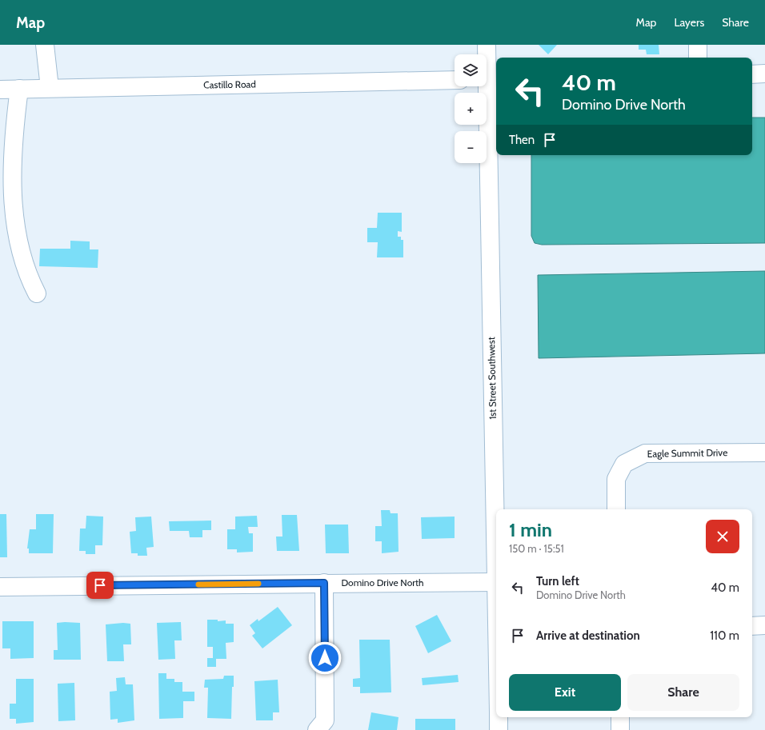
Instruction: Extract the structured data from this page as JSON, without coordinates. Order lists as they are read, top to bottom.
{
  "streets": {
    "street": [
      "Castillo Road",
      "1st Street Southwest",
      "Eagle Summit Drive",
      "Domino Drive North"
    ]
  },
  "crossings": [
    ["1st Street Southwest", "Domino Drive North"]
  ],
  "page": {
    "header": "Map",
    "nav": ["Map", "Layers", "Share"],
    "map_buttons": ["+", "−"],
    "turn": ["40 m", "Domino Drive North"],
    "then": "Then",
    "heading": ["1 min", "150 m · 15:51"],
    "list": [
      {
        "name": "Turn left",
        "note": "Domino Drive North",
        "value": "40 m"
      },
      {
        "name": "Arrive at destination",
        "value": "110 m"
      }
    ],
    "buttons": ["Exit", "Share"]
  }
}
